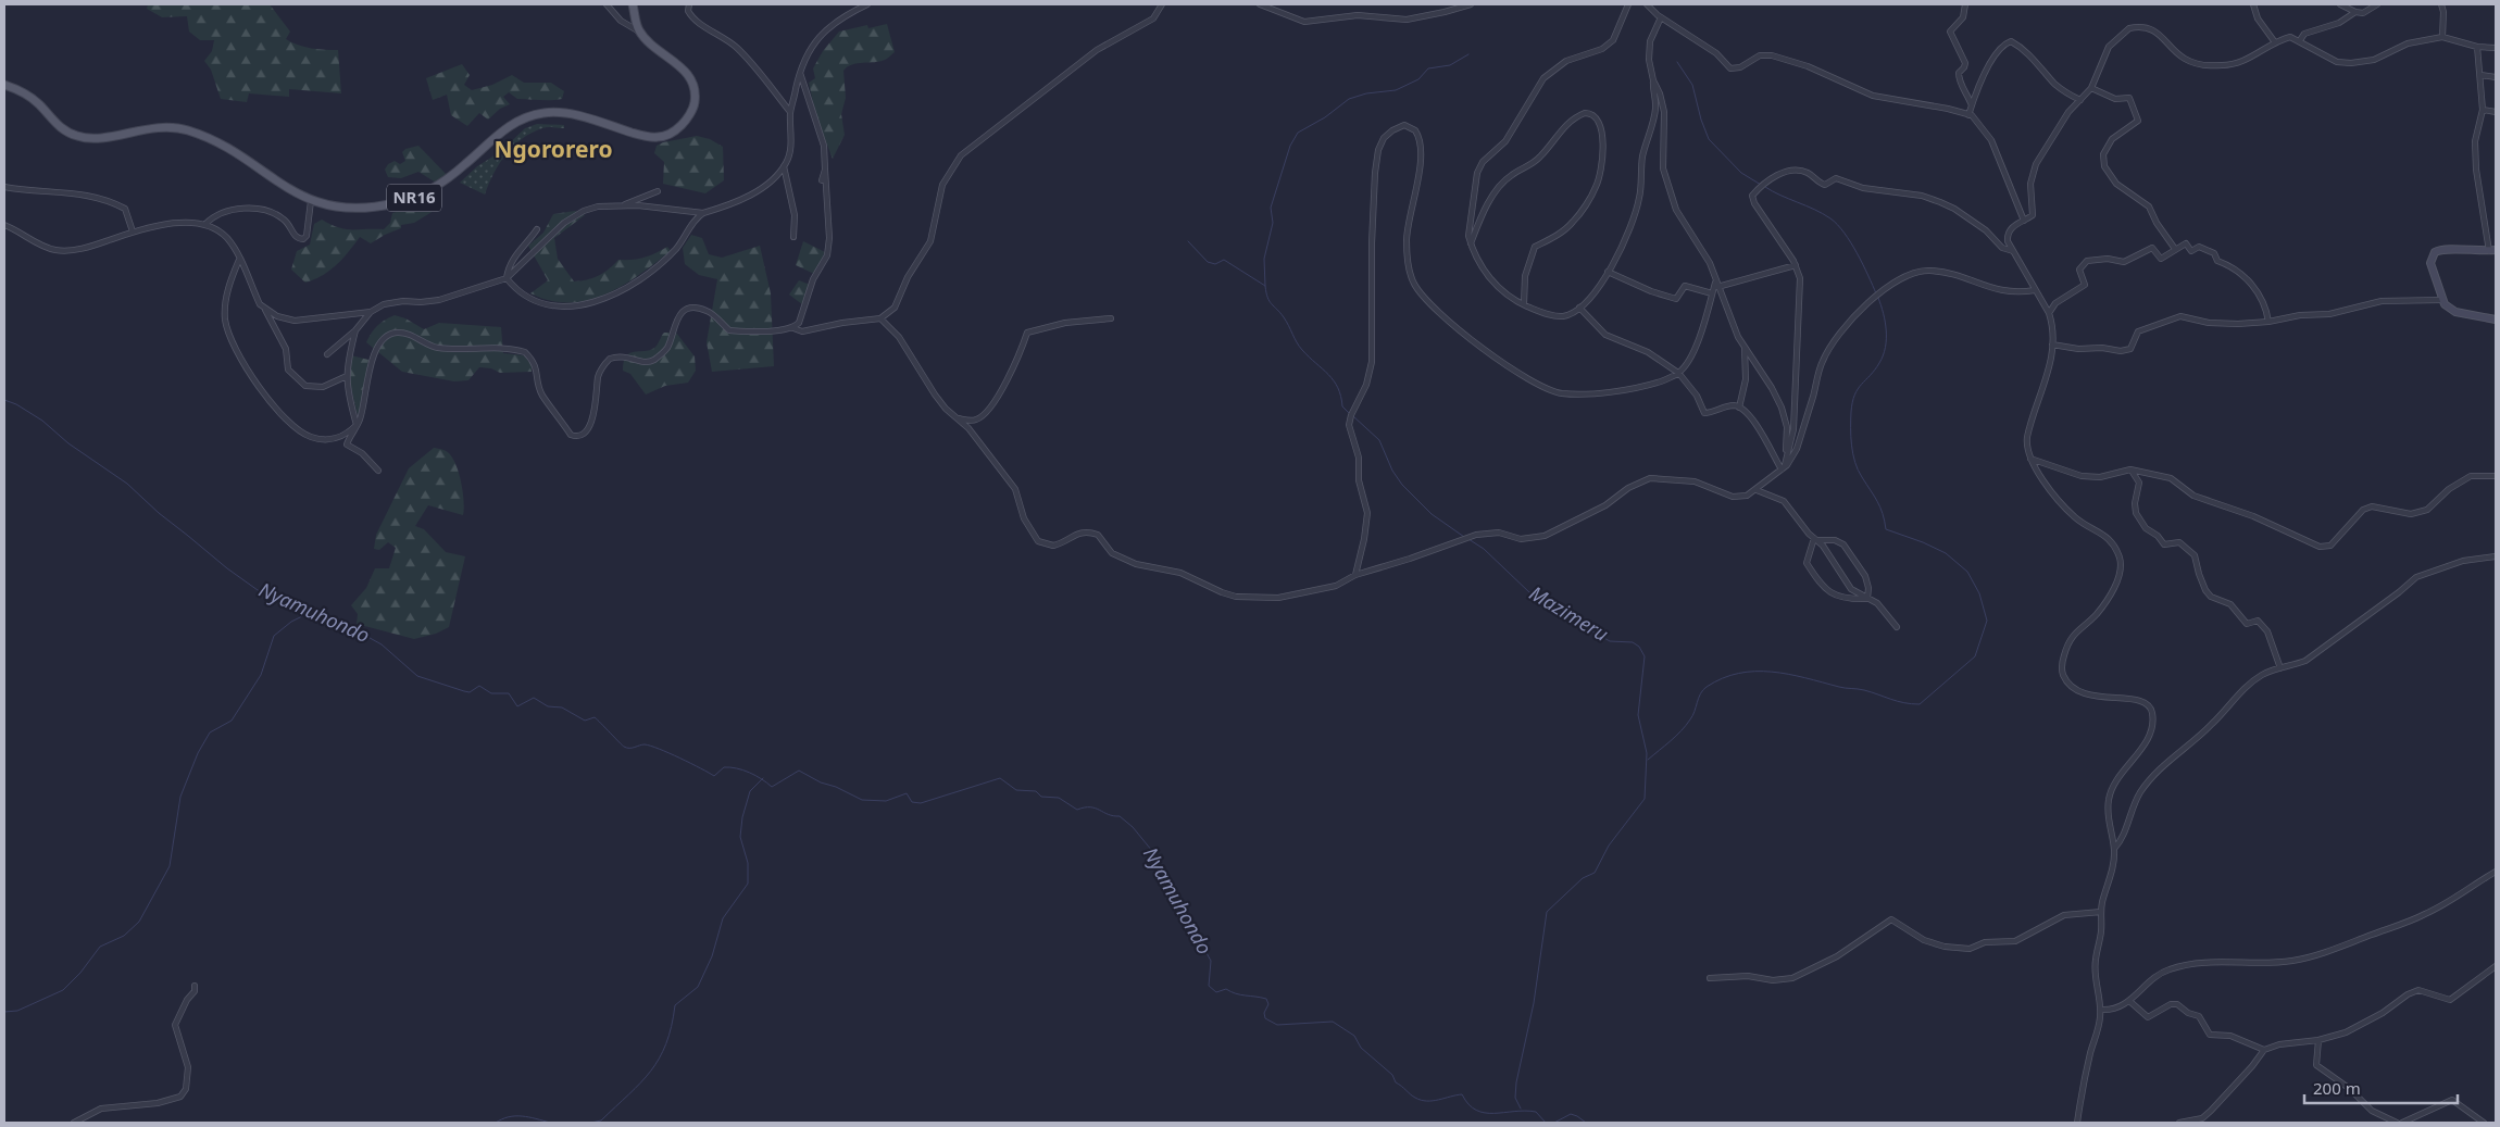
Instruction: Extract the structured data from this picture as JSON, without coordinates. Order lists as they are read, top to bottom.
{
  "streets": {
    "main road": ["NR16"]
  },
  "districts": ["Ngororero"],
  "water": ["Nyamuhondo", "Mazimeru"],
  "scale_bar": "200 m"
}
